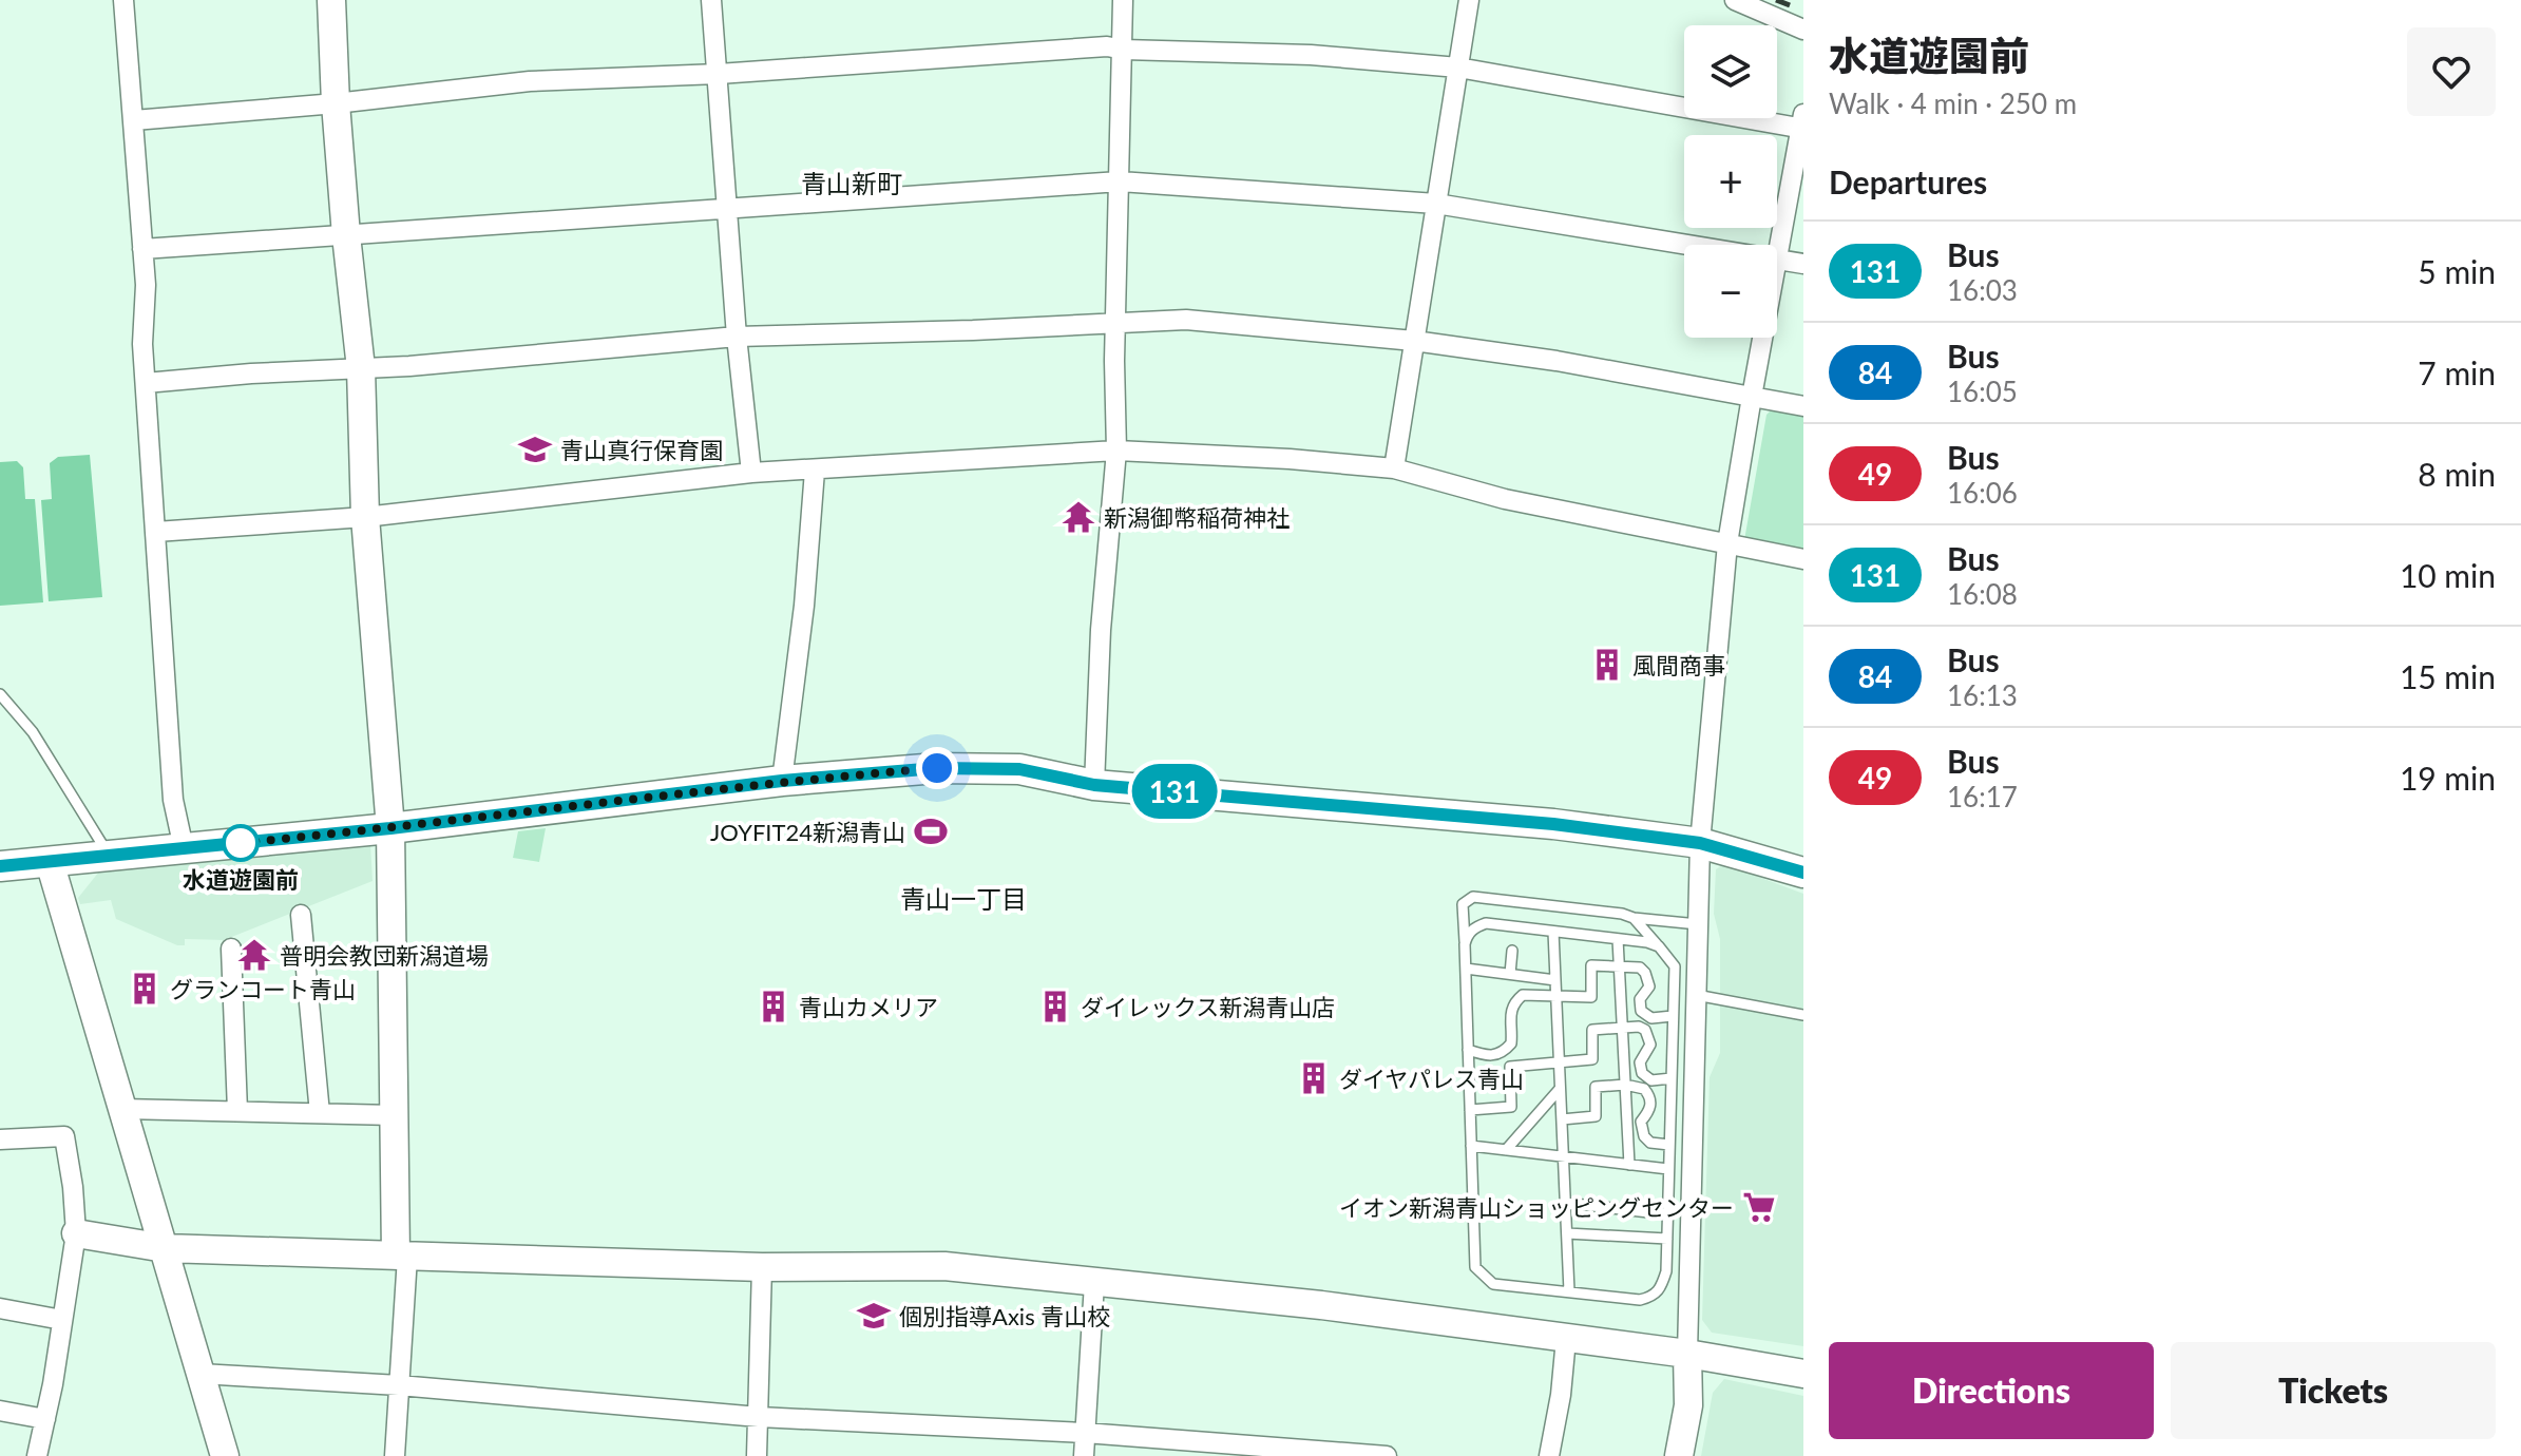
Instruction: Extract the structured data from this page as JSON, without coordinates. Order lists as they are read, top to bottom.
{
  "districts": ["青山新町", "青山一丁目"],
  "places": {
    "school or university": ["青山真行保育園", "個別指導Axis 青山校"],
    "temple": ["新潟御幣稲荷神社", "普明会教団新潟道場"],
    "building": [
      "風間商事",
      "グランコート青山",
      "青山カメリア",
      "ダイレックス新潟青山店",
      "ダイヤパレス青山"
    ],
    "sports": ["JOYFIT24新潟青山"],
    "other": ["水道遊園前"],
    "supermarket": ["イオン新潟青山ショッピングセンター"]
  },
  "lines": ["bus line 131"],
  "page": {
    "on_map": "131",
    "heading": [
      ["水道遊園前", "Walk · 4 min · 250 m"],
      "Departures"
    ],
    "map_buttons": ["+", "−"],
    "list": [
      {
        "mark": "131",
        "name": "Bus",
        "note": "16:03",
        "value": "5 min"
      },
      {
        "mark": "84",
        "name": "Bus",
        "note": "16:05",
        "value": "7 min"
      },
      {
        "mark": "49",
        "name": "Bus",
        "note": "16:06",
        "value": "8 min"
      },
      {
        "mark": "131",
        "name": "Bus",
        "note": "16:08",
        "value": "10 min"
      },
      {
        "mark": "84",
        "name": "Bus",
        "note": "16:13",
        "value": "15 min"
      },
      {
        "mark": "49",
        "name": "Bus",
        "note": "16:17",
        "value": "19 min"
      }
    ],
    "buttons": ["Directions", "Tickets"]
  }
}
